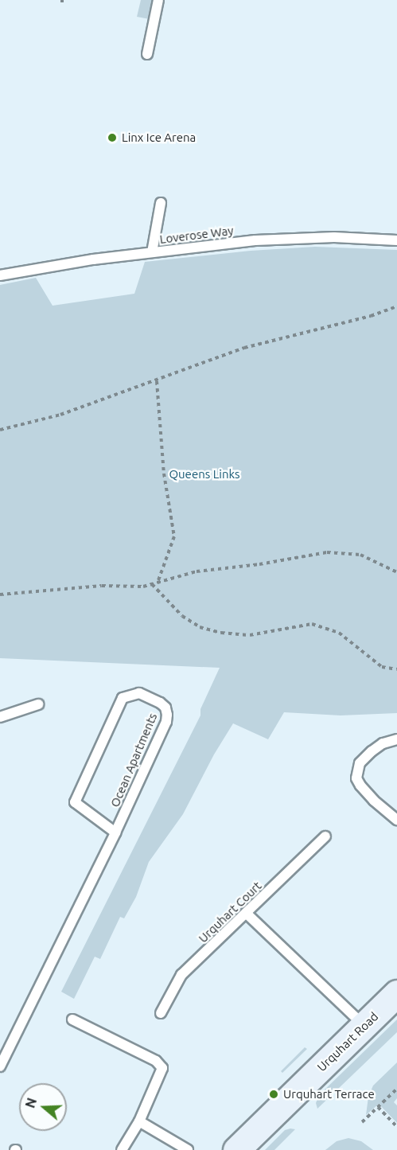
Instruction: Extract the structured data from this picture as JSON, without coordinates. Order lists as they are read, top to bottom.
{
  "streets": {
    "street": ["Urquhart Road"],
    "lane": ["Loverose Way", "Ocean Apartments", "Urquhart Court"]
  },
  "parks": ["Queens Links"],
  "places": ["Linx Ice Arena", "Urquhart Terrace"],
  "north": "left"
}
